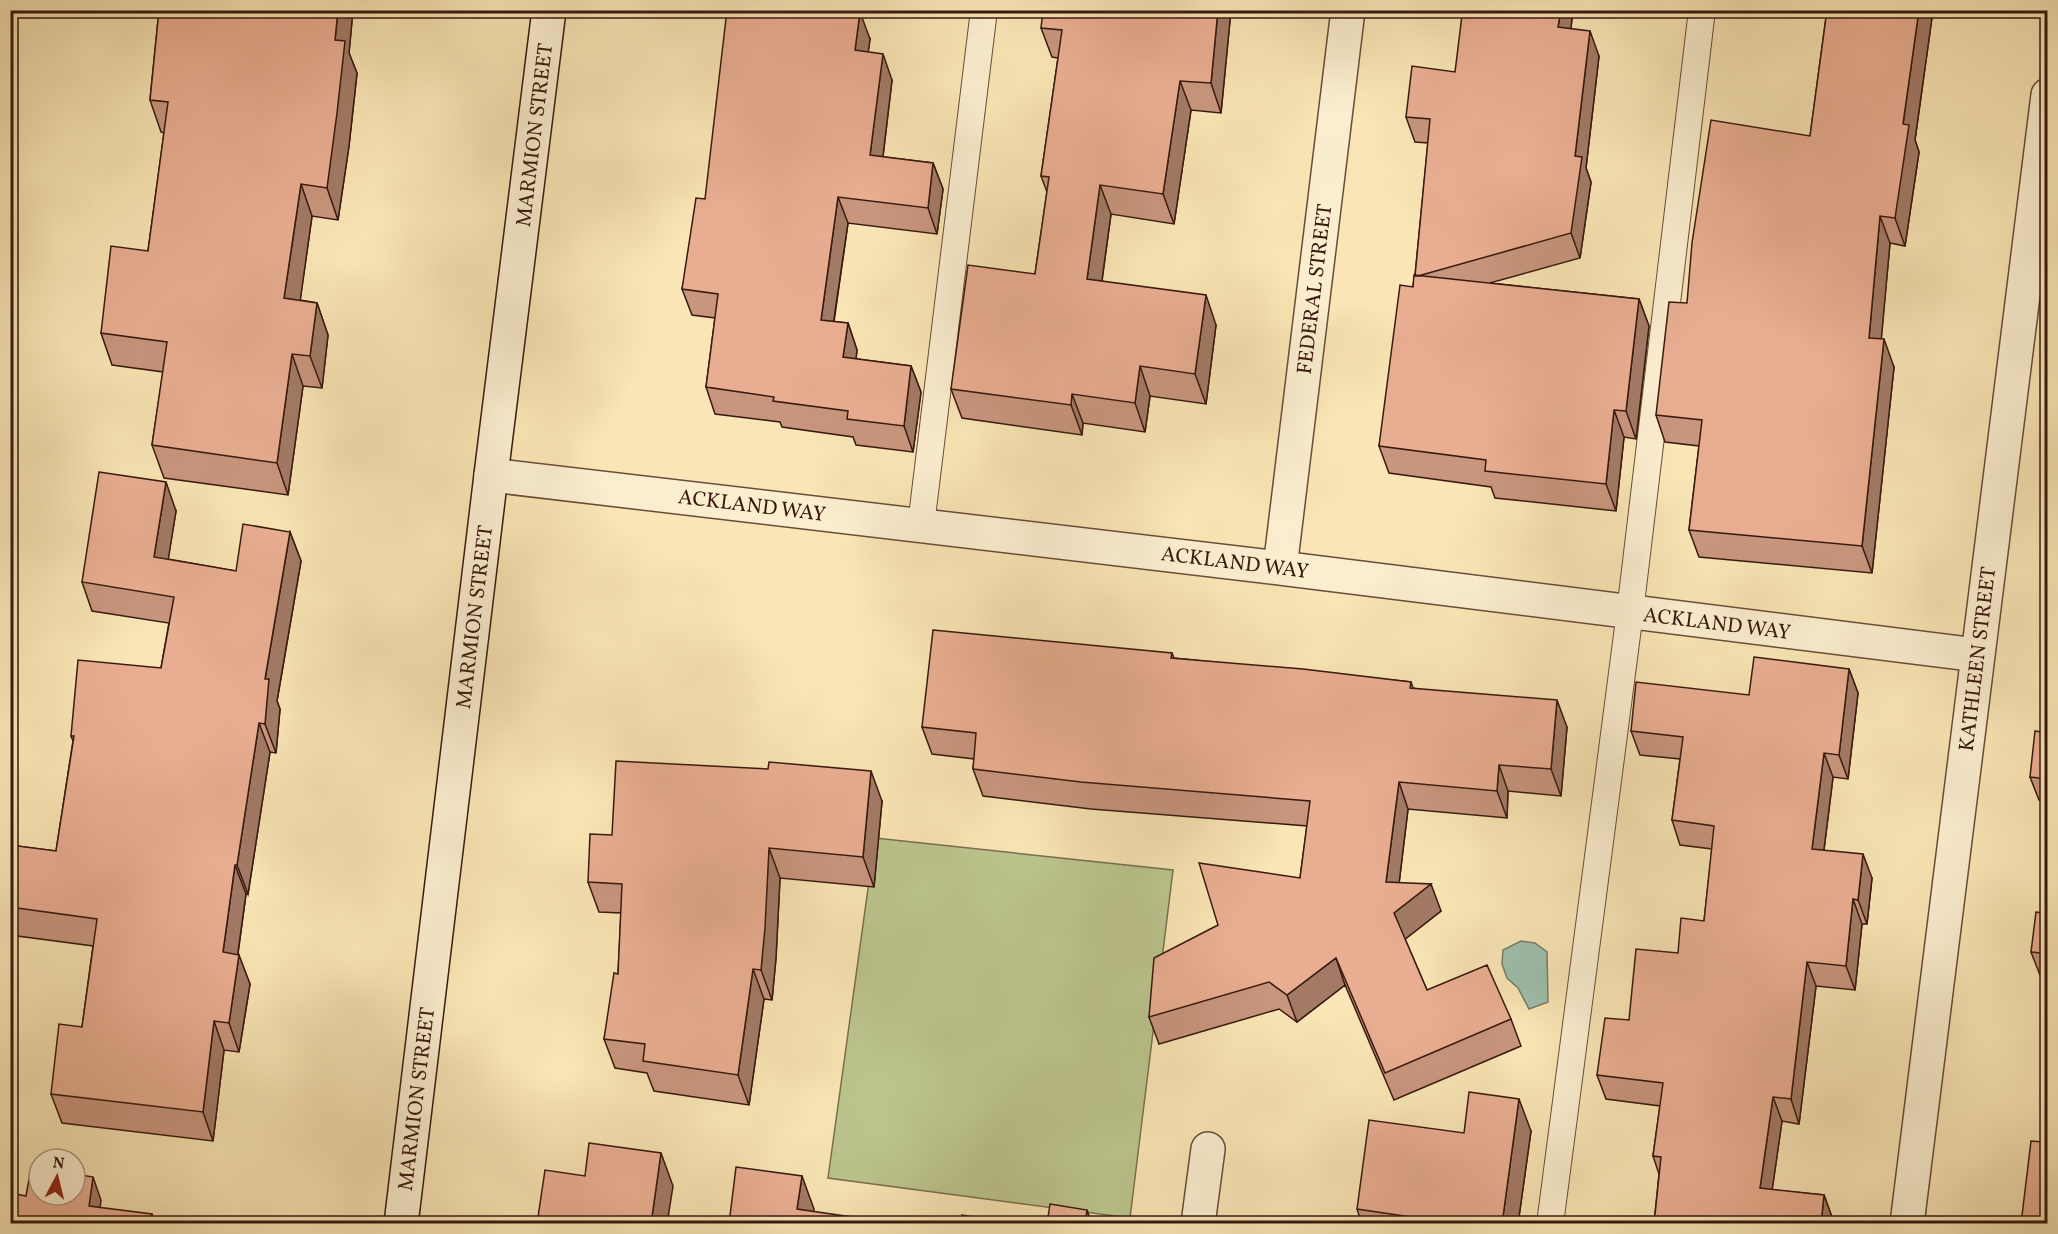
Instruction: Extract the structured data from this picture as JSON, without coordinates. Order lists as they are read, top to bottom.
{
  "streets": {
    "street": [
      "MARMION STREET",
      "FEDERAL STREET",
      "ACKLAND WAY",
      "KATHLEEN STREET"
    ]
  },
  "crossings": [
    ["MARMION STREET", "ACKLAND WAY"],
    ["FEDERAL STREET", "ACKLAND WAY"],
    ["ACKLAND WAY", "KATHLEEN STREET"]
  ],
  "north": "top"
}
